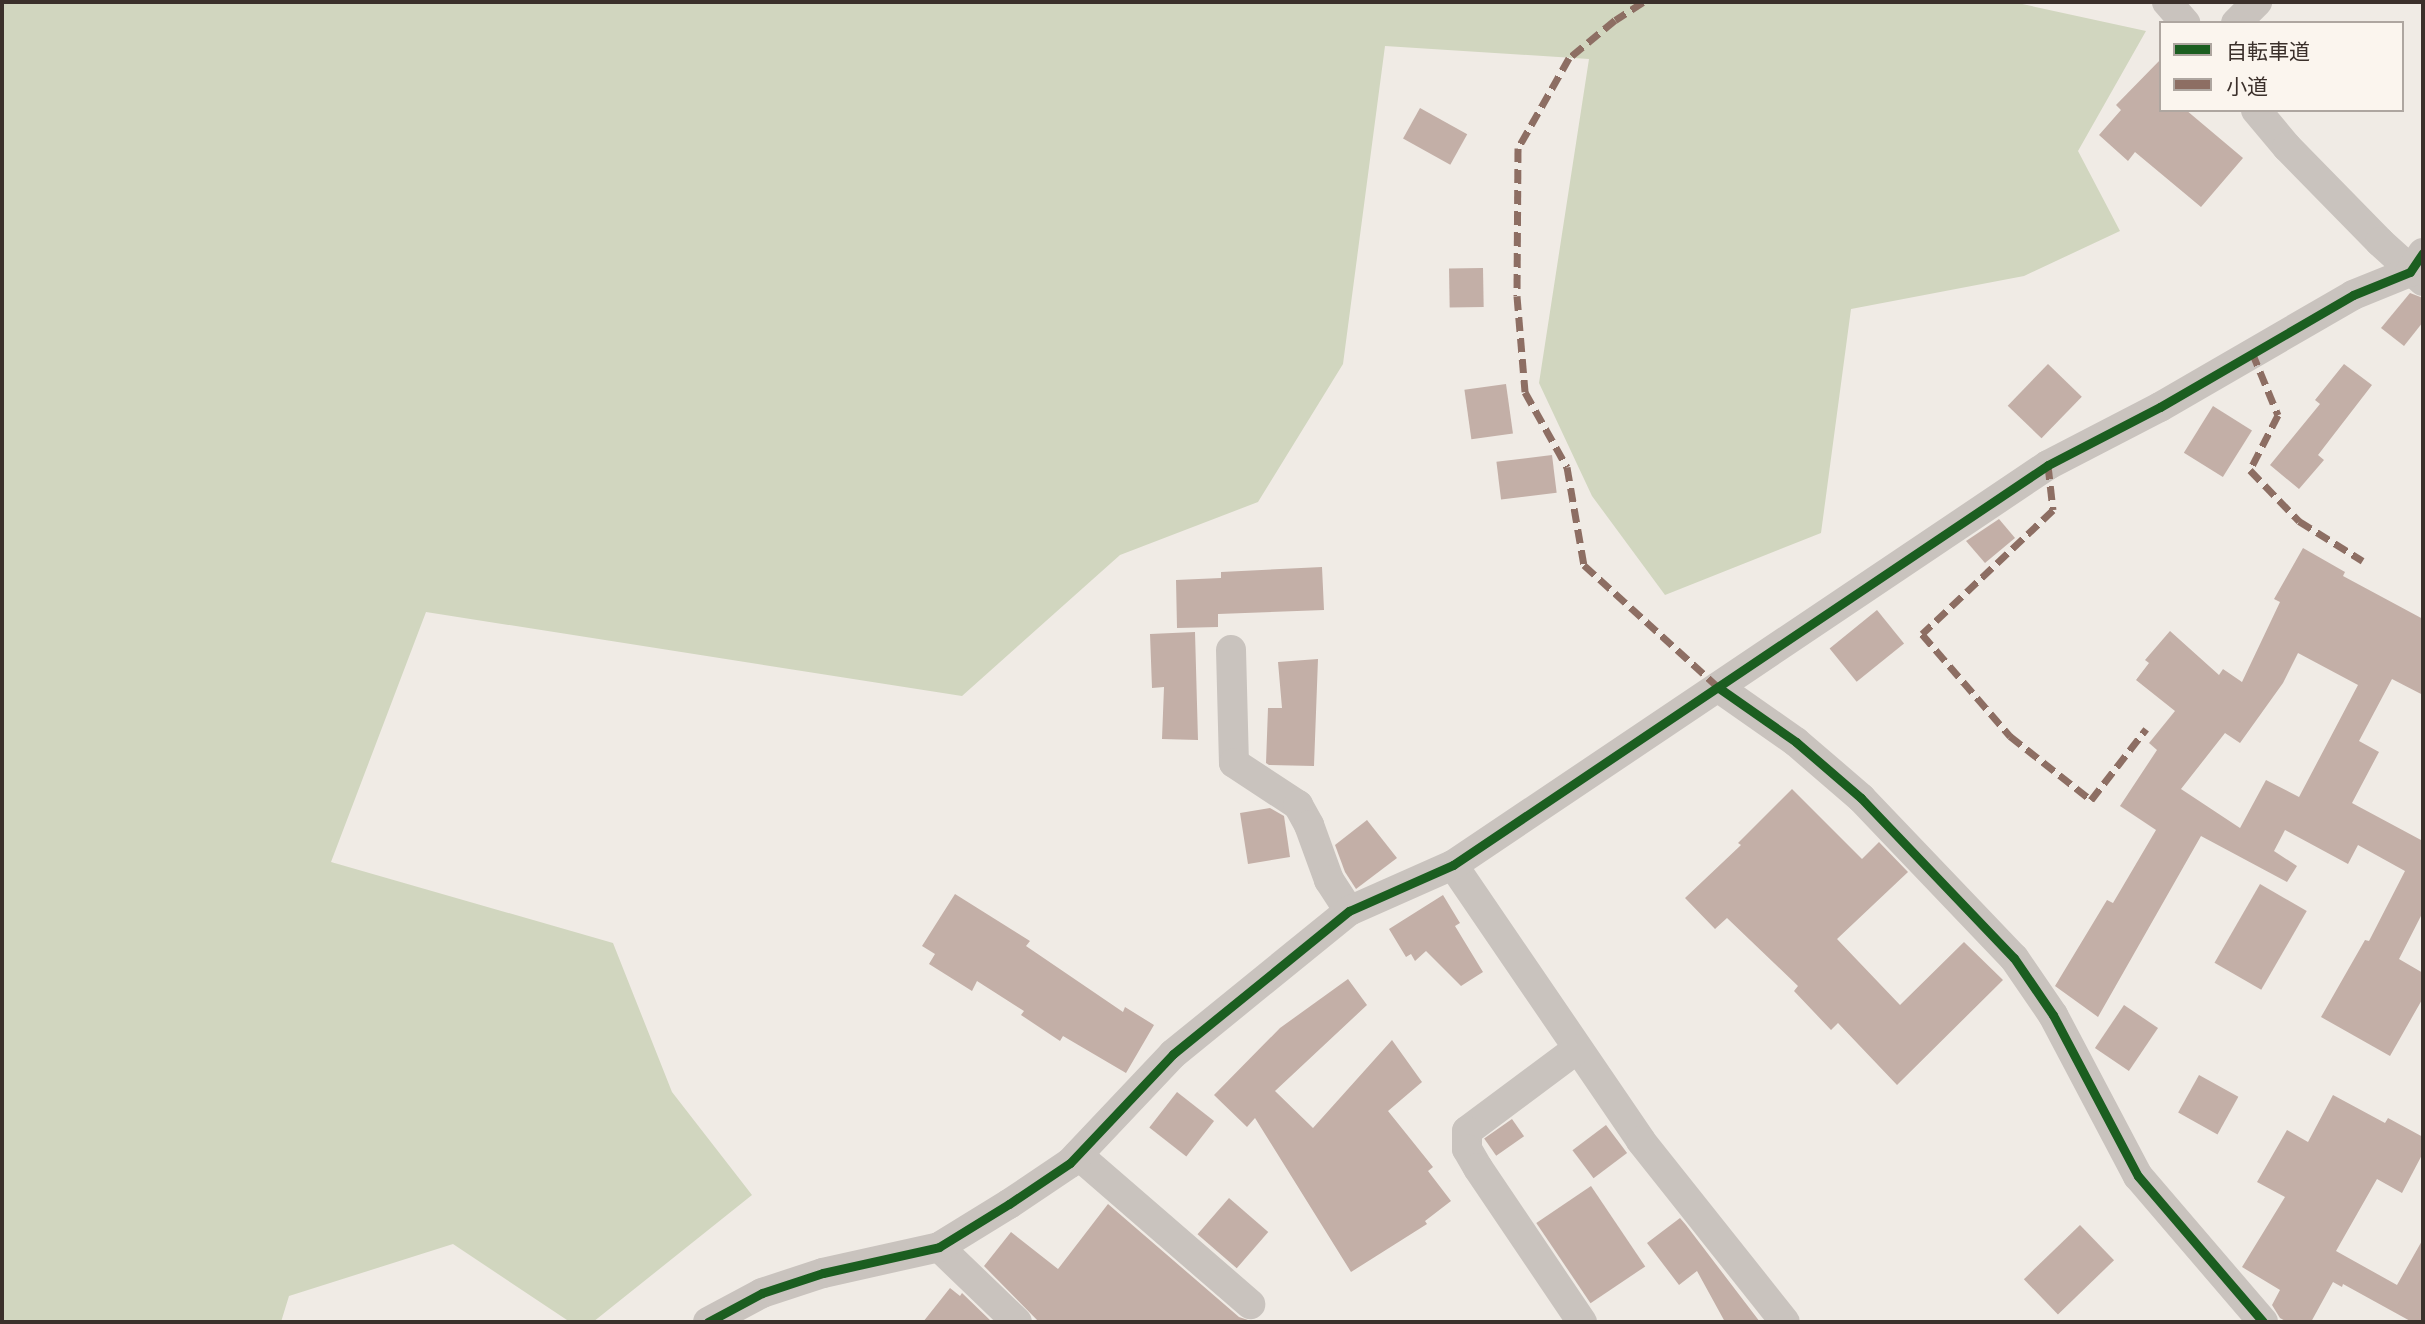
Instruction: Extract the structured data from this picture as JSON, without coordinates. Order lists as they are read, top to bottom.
{
  "legend": ["自転車道", "小道"]
}
